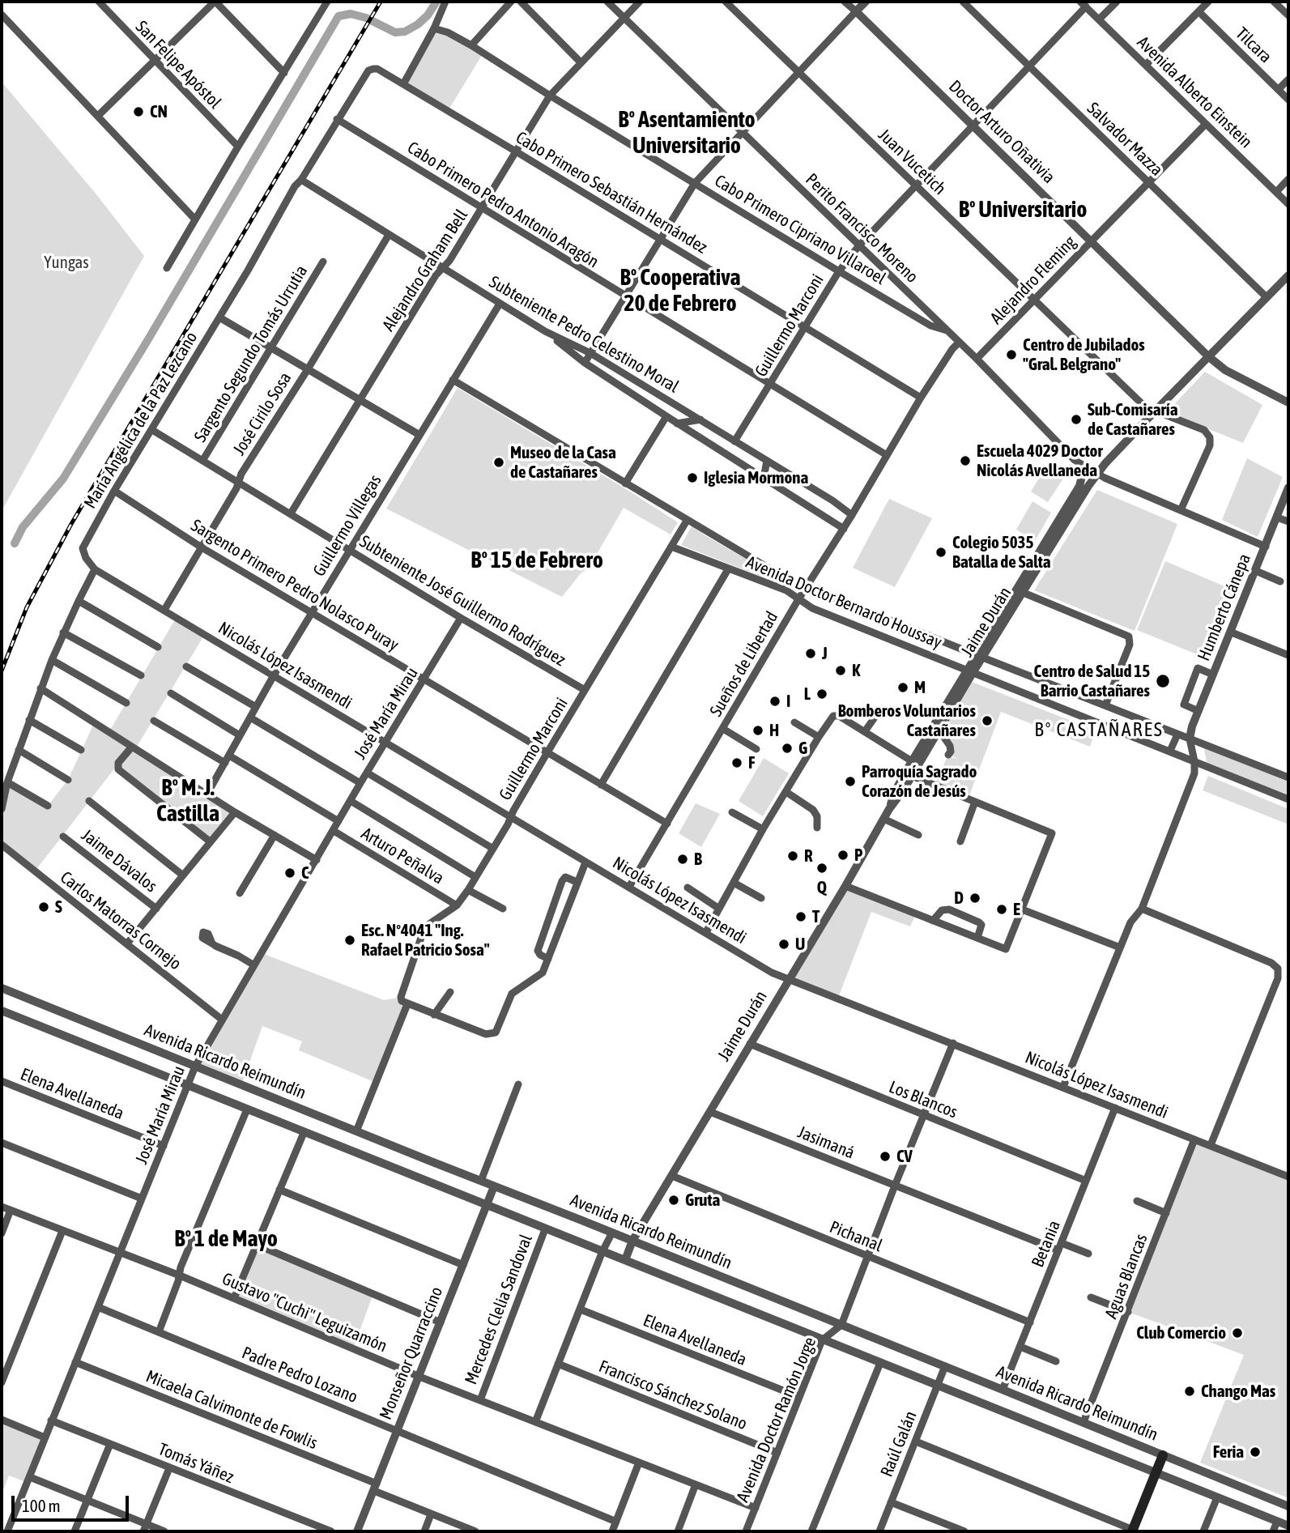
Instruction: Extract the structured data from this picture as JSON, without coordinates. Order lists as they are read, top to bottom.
{
  "streets": {
    "street": [
      "Tilcara",
      "San Felipe Apóstol",
      "Avenida Alberto Einstein",
      "Doctor Arturo Oñativia",
      "Salvador Mazza",
      "Juan Vucetich",
      "Cabo Primero Sebastián Hernández",
      "Cabo Primero Pedro Antonio Aragón",
      "Perito Francisco Moreno",
      "Cabo Primero Cipriano Villaroel",
      "Alejandro Graham Bell",
      "Alejandro Fleming",
      "Guillermo Marconi",
      "Subteniente Pedro Celestino Moral",
      "Sargento Segundo Tomás Urrutia",
      "José Cirilo Sosa",
      "María Angélica de la Paz Lezcano",
      "Guillermo Villegas",
      "Sargento Primero Pedro Nolasco Puray",
      "Subteniente José Guillermo Rodríguez",
      "Avenida Doctor Bernardo Houssay",
      "Humberto Cánepa",
      "Jaime Durán",
      "Sueños de Libertad",
      "Nicolás López Isasmendi",
      "José María Mirau",
      "Arturo Peñalva",
      "Jaime Dávalos",
      "Carlos Matorras Cornejo",
      "Avenida Ricardo Reimundín",
      "Elena Avellaneda",
      "Los Blancos",
      "Jasimaná",
      "Pichanal",
      "Betania",
      "Aguas Blancas",
      "Mercedes Clelia Sandoval",
      "Gustavo \"Cuchi\" Leguizamón",
      "Monseñor Quarraccino",
      "Padre Pedro Lozano",
      "Francisco Sánchez Solano",
      "Micaela Calvimonte de Fowlis",
      "Avenida Doctor Ramón Jorge",
      "Raúl Galán",
      "Tomás Yáñez"
    ]
  },
  "crossings": [
    ["Avenida Alberto Einstein", "Alejandro Fleming"],
    ["Avenida Alberto Einstein", "Guillermo Marconi"],
    ["Doctor Arturo Oñativia", "Alejandro Fleming"],
    ["Doctor Arturo Oñativia", "Guillermo Marconi"],
    ["Doctor Arturo Oñativia", "Jaime Durán"],
    ["Salvador Mazza", "Alejandro Fleming"],
    ["Salvador Mazza", "Guillermo Marconi"],
    ["Salvador Mazza", "Jaime Durán"],
    ["Juan Vucetich", "Perito Francisco Moreno"],
    ["Juan Vucetich", "Alejandro Fleming"],
    ["Juan Vucetich", "Guillermo Marconi"],
    ["Juan Vucetich", "Jaime Durán"],
    ["Cabo Primero Sebastián Hernández", "Alejandro Graham Bell"],
    ["Cabo Primero Sebastián Hernández", "Guillermo Marconi"],
    ["Cabo Primero Sebastián Hernández", "María Angélica de la Paz Lezcano"],
    ["Cabo Primero Sebastián Hernández", "Sueños de Libertad"],
    ["Cabo Primero Pedro Antonio Aragón", "Alejandro Graham Bell"],
    ["Cabo Primero Pedro Antonio Aragón", "Guillermo Marconi"],
    ["Cabo Primero Pedro Antonio Aragón", "María Angélica de la Paz Lezcano"],
    ["Cabo Primero Pedro Antonio Aragón", "Sueños de Libertad"],
    ["Perito Francisco Moreno", "Cabo Primero Cipriano Villaroel"],
    ["Perito Francisco Moreno", "Alejandro Graham Bell"],
    ["Perito Francisco Moreno", "Alejandro Fleming"],
    ["Perito Francisco Moreno", "Guillermo Marconi"],
    ["Perito Francisco Moreno", "Humberto Cánepa"],
    ["Perito Francisco Moreno", "Jaime Durán"],
    ["Perito Francisco Moreno", "Sueños de Libertad"],
    ["Cabo Primero Cipriano Villaroel", "Alejandro Graham Bell"],
    ["Cabo Primero Cipriano Villaroel", "Guillermo Marconi"],
    ["Alejandro Graham Bell", "Subteniente Pedro Celestino Moral"],
    ["Alejandro Graham Bell", "Subteniente José Guillermo Rodríguez"],
    ["Guillermo Marconi", "Subteniente Pedro Celestino Moral"],
    ["Guillermo Marconi", "Sargento Primero Pedro Nolasco Puray"],
    ["Guillermo Marconi", "Subteniente José Guillermo Rodríguez"],
    ["Guillermo Marconi", "Avenida Doctor Bernardo Houssay"],
    ["Guillermo Marconi", "Nicolás López Isasmendi"],
    ["Guillermo Marconi", "Arturo Peñalva"],
    ["Subteniente Pedro Celestino Moral", "José Cirilo Sosa"],
    ["Subteniente Pedro Celestino Moral", "María Angélica de la Paz Lezcano"],
    ["Subteniente Pedro Celestino Moral", "Guillermo Villegas"],
    ["Subteniente Pedro Celestino Moral", "Sueños de Libertad"],
    ["Sargento Segundo Tomás Urrutia", "Subteniente José Guillermo Rodríguez"],
    ["José Cirilo Sosa", "Sargento Primero Pedro Nolasco Puray"],
    ["José Cirilo Sosa", "Subteniente José Guillermo Rodríguez"],
    ["José Cirilo Sosa", "Nicolás López Isasmendi"],
    ["María Angélica de la Paz Lezcano", "Sargento Primero Pedro Nolasco Puray"],
    ["María Angélica de la Paz Lezcano", "Subteniente José Guillermo Rodríguez"],
    ["María Angélica de la Paz Lezcano", "Nicolás López Isasmendi"],
    ["Guillermo Villegas", "Sargento Primero Pedro Nolasco Puray"],
    ["Guillermo Villegas", "Subteniente José Guillermo Rodríguez"],
    ["Guillermo Villegas", "Avenida Doctor Bernardo Houssay"],
    ["Guillermo Villegas", "Nicolás López Isasmendi"],
    ["Sargento Primero Pedro Nolasco Puray", "Sueños de Libertad"],
    ["Sargento Primero Pedro Nolasco Puray", "José María Mirau"],
    ["Subteniente José Guillermo Rodríguez", "José María Mirau"],
    ["Avenida Doctor Bernardo Houssay", "Humberto Cánepa"],
    ["Avenida Doctor Bernardo Houssay", "Jaime Durán"],
    ["Avenida Doctor Bernardo Houssay", "Sueños de Libertad"],
    ["Jaime Durán", "Nicolás López Isasmendi"],
    ["Jaime Durán", "Avenida Ricardo Reimundín"],
    ["Jaime Durán", "Los Blancos"],
    ["Jaime Durán", "Jasimaná"],
    ["Jaime Durán", "Pichanal"],
    ["Sueños de Libertad", "Nicolás López Isasmendi"],
    ["Nicolás López Isasmendi", "José María Mirau"],
    ["Nicolás López Isasmendi", "Betania"],
    ["Nicolás López Isasmendi", "Aguas Blancas"],
    ["José María Mirau", "Arturo Peñalva"],
    ["José María Mirau", "Carlos Matorras Cornejo"],
    ["José María Mirau", "Avenida Ricardo Reimundín"],
    ["José María Mirau", "Elena Avellaneda"],
    ["José María Mirau", "Gustavo \"Cuchi\" Leguizamón"],
    ["José María Mirau", "Padre Pedro Lozano"],
    ["José María Mirau", "Micaela Calvimonte de Fowlis"],
    ["José María Mirau", "Tomás Yáñez"],
    ["Avenida Ricardo Reimundín", "Betania"],
    ["Avenida Ricardo Reimundín", "Aguas Blancas"],
    ["Avenida Ricardo Reimundín", "Mercedes Clelia Sandoval"],
    ["Avenida Ricardo Reimundín", "Monseñor Quarraccino"],
    ["Avenida Ricardo Reimundín", "Avenida Doctor Ramón Jorge"],
    ["Avenida Ricardo Reimundín", "Raúl Galán"],
    ["Elena Avellaneda", "Avenida Doctor Ramón Jorge"],
    ["Los Blancos", "Betania"],
    ["Jasimaná", "Betania"],
    ["Pichanal", "Betania"],
    ["Mercedes Clelia Sandoval", "Gustavo \"Cuchi\" Leguizamón"],
    ["Gustavo \"Cuchi\" Leguizamón", "Monseñor Quarraccino"],
    ["Gustavo \"Cuchi\" Leguizamón", "Avenida Doctor Ramón Jorge"],
    ["Monseñor Quarraccino", "Padre Pedro Lozano"],
    ["Monseñor Quarraccino", "Micaela Calvimonte de Fowlis"],
    ["Francisco Sánchez Solano", "Avenida Doctor Ramón Jorge"]
  ],
  "districts": [
    "Bº Asentamiento Universitario",
    "Bº Universitario",
    "Bº Cooperativa 20 de Febrero",
    "Bº 15 de Febrero",
    "B° CASTAÑARES",
    "Bº M. J. Castilla",
    "Bº 1 de Mayo"
  ],
  "parks": ["Yungas"],
  "places": [
    "CN",
    "Centro de Jubilados \"Gral. Belgrano\"",
    "Sub-Comisaría de Castañares",
    "Escuela 4029 Doctor Nicolás Avellaneda",
    "Museo de la Casa de Castañares",
    "Iglesia Mormona",
    "Colegio 5035 Batalla de Salta",
    "J",
    "K",
    "Centro de Salud 15 Barrio Castañares",
    "M",
    "L",
    "I",
    "Bomberos Voluntarios Castañares",
    "H",
    "G",
    "F",
    "Parroquía Sagrado Corazón de Jesús",
    "P",
    "R",
    "B",
    "Q",
    "C",
    "D",
    "S",
    "E",
    "T",
    "Esc. N°4041 \"Ing. Rafael Patricio Sosa\"",
    "U",
    "CV",
    "Gruta",
    "Club Comercio",
    "Chango Mas",
    "Feria"
  ],
  "scale_bar": "100 m"
}
